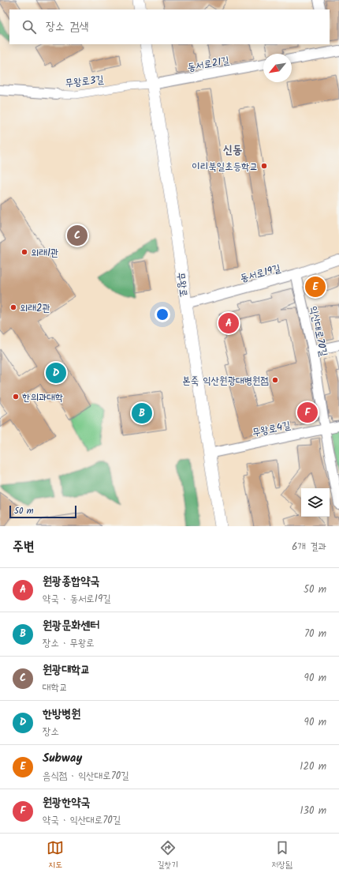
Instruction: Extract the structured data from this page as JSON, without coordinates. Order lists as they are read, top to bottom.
{
  "streets": {
    "street": [
      "동서로21길",
      "무왕로3길",
      "동서로19길",
      "무왕로",
      "익산대로70길",
      "무왕로4길"
    ]
  },
  "crossings": [
    ["동서로21길", "무왕로3길"],
    ["동서로21길", "무왕로"],
    ["무왕로3길", "무왕로"],
    ["동서로19길", "무왕로"],
    ["동서로19길", "익산대로70길"],
    ["무왕로", "무왕로4길"],
    ["익산대로70길", "무왕로4길"]
  ],
  "districts": ["신동"],
  "places": [
    "이리북일초등학교",
    "외래1관",
    "외래2관",
    "본죽 익산원광대병원점",
    "한의과대학"
  ],
  "scale_bar": "50 m",
  "north": "bottom left",
  "page": {
    "search": "장소 검색",
    "pins": [
      "C",
      "E",
      "A",
      "D",
      "F",
      "B"
    ],
    "scale": "50 m",
    "heading": ["주변", "6개 결과"],
    "list": [
      {
        "mark": "A",
        "name": "원광종합약국",
        "note": "약국 · 동서로19길",
        "value": "50 m"
      },
      {
        "mark": "B",
        "name": "원광문화센터",
        "note": "장소 · 무왕로",
        "value": "70 m"
      },
      {
        "mark": "C",
        "name": "원광대학교",
        "note": "대학교",
        "value": "90 m"
      },
      {
        "mark": "D",
        "name": "한방병원",
        "note": "장소",
        "value": "90 m"
      },
      {
        "mark": "E",
        "name": "Subway",
        "note": "음식점 · 익산대로70길",
        "value": "120 m"
      },
      {
        "mark": "F",
        "name": "원광한약국",
        "note": "약국 · 익산대로70길",
        "value": "130 m"
      }
    ],
    "nav": ["지도", "길찾기", "저장됨"]
  }
}
